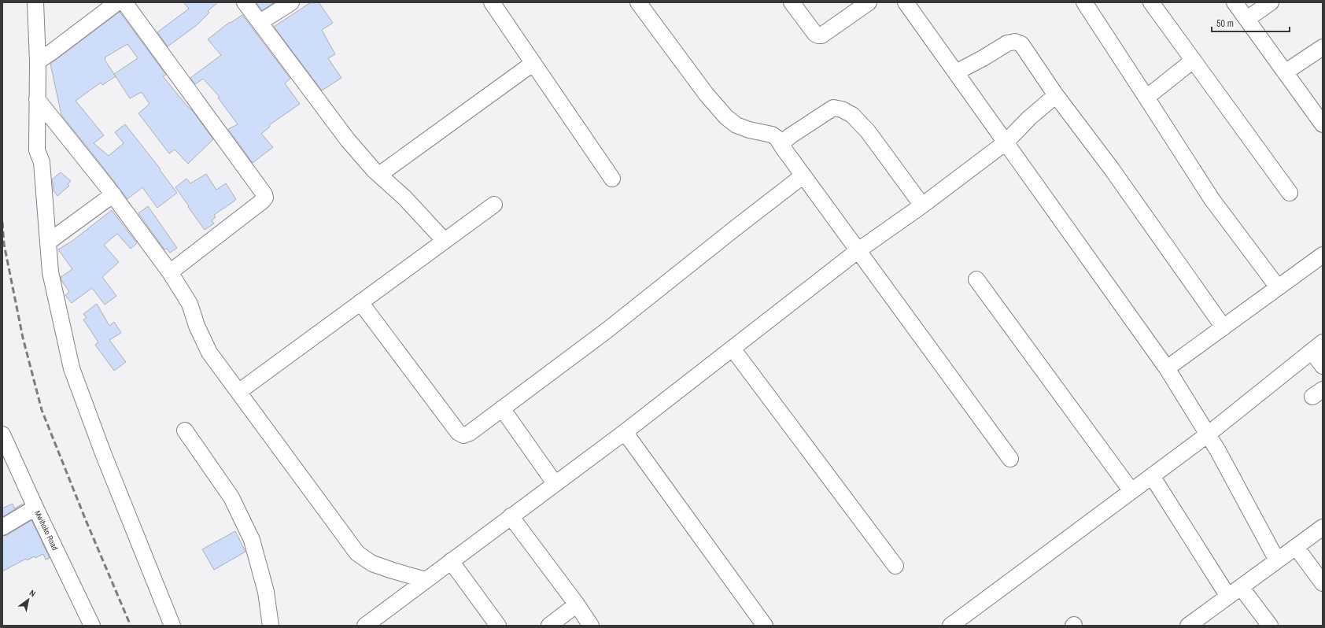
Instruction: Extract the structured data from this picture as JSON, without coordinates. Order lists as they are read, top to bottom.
{
  "streets": {
    "street": ["Mwihoko Road"]
  },
  "scale_bar": "50 m",
  "north": "top right"
}
